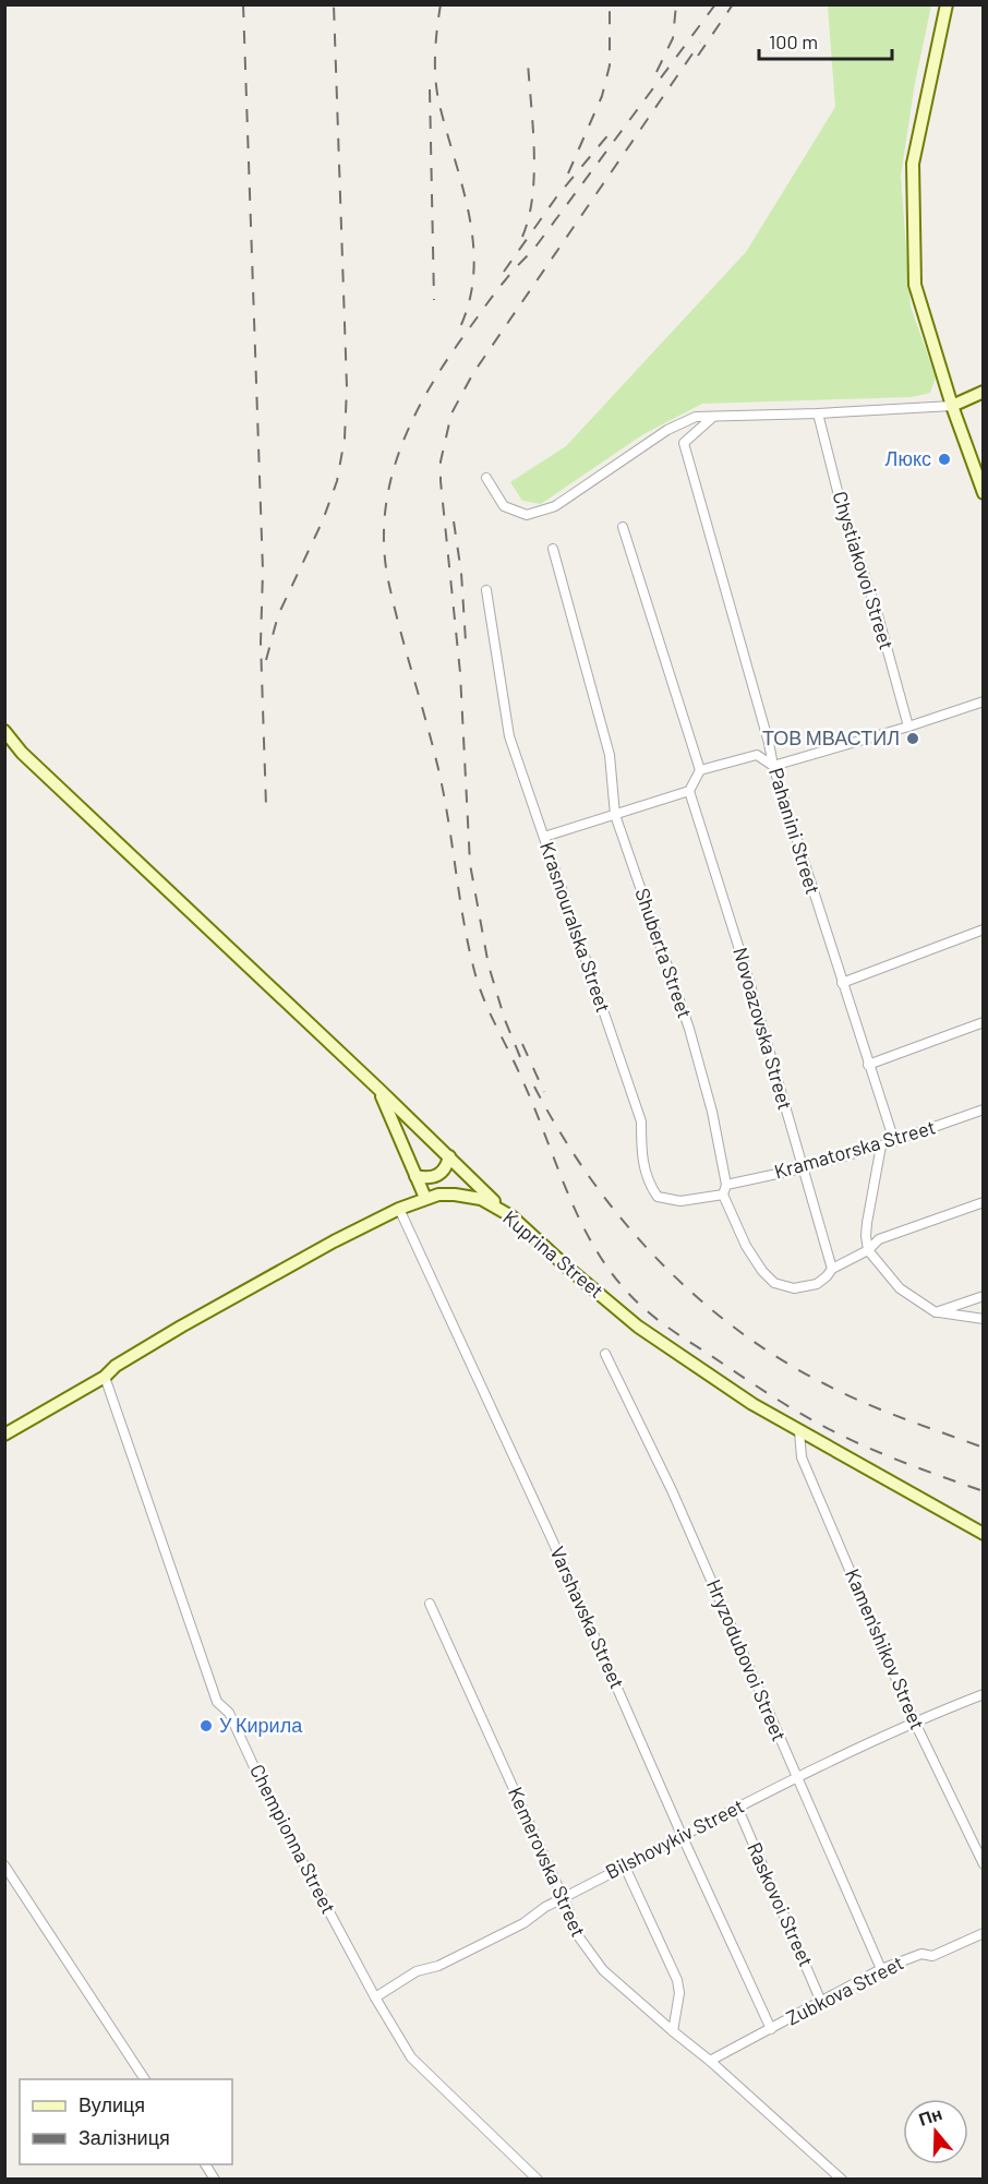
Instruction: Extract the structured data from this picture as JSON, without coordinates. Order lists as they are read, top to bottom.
{
  "streets": {
    "main road": ["Kuprina Street"],
    "street": [
      "Chystiakovoi Street",
      "Pahanini Street",
      "Krasnouralska Street",
      "Shuberta Street",
      "Novoazovska Street",
      "Kramatorska Street",
      "Varshavska Street",
      "Kamen'shikov Street",
      "Hryzodubovoi Street",
      "Chempionna Street",
      "Bilshovykiv Street",
      "Kemerovska Street",
      "Raskovoi Street",
      "Zubkova Street"
    ]
  },
  "crossings": [
    ["Pahanini Street", "Kramatorska Street"],
    ["Shuberta Street", "Kramatorska Street"],
    ["Novoazovska Street", "Kramatorska Street"],
    ["Kuprina Street", "Varshavska Street"],
    ["Kuprina Street", "Kamen'shikov Street"],
    ["Kuprina Street", "Chempionna Street"],
    ["Varshavska Street", "Bilshovykiv Street"],
    ["Varshavska Street", "Zubkova Street"],
    ["Kamen'shikov Street", "Bilshovykiv Street"],
    ["Hryzodubovoi Street", "Bilshovykiv Street"],
    ["Hryzodubovoi Street", "Zubkova Street"],
    ["Chempionna Street", "Bilshovykiv Street"],
    ["Bilshovykiv Street", "Kemerovska Street"],
    ["Bilshovykiv Street", "Raskovoi Street"],
    ["Kemerovska Street", "Zubkova Street"],
    ["Raskovoi Street", "Zubkova Street"]
  ],
  "places": ["Люкс", "ТОВ МВАСТИЛ", "У Кирила"],
  "legend": ["Вулиця", "Залізниця"],
  "scale_bar": "100 m",
  "north": "top"
}
